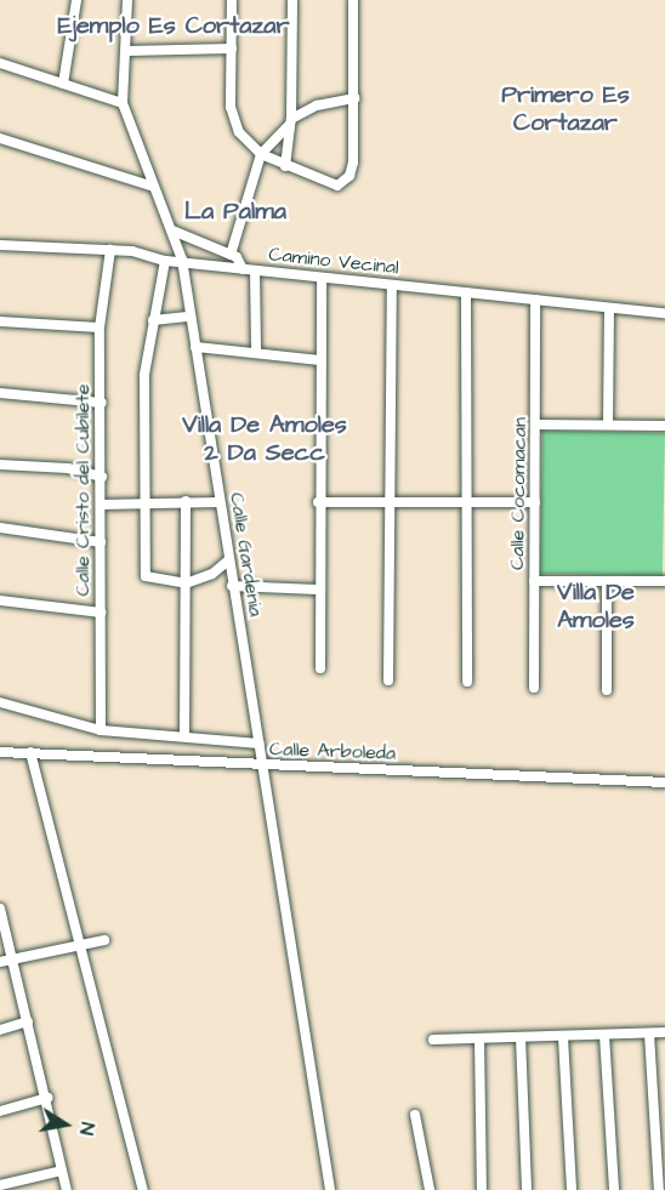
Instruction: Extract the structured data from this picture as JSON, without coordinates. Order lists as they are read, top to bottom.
{
  "streets": {
    "street": [
      "Camino Vecinal",
      "Calle Cristo del Cubilete",
      "Calle Cocomacan",
      "Calle Gardenia",
      "Calle Arboleda"
    ]
  },
  "crossings": [
    ["Camino Vecinal", "Calle Cristo del Cubilete"],
    ["Camino Vecinal", "Calle Cocomacan"],
    ["Camino Vecinal", "Calle Gardenia"],
    ["Calle Gardenia", "Calle Arboleda"]
  ],
  "districts": [
    "Ejemplo Es Cortazar",
    "Primero Es Cortazar",
    "La Palma",
    "Villa De Amoles 2 Da Secc",
    "Villa De Amoles"
  ],
  "north": "right"
}
